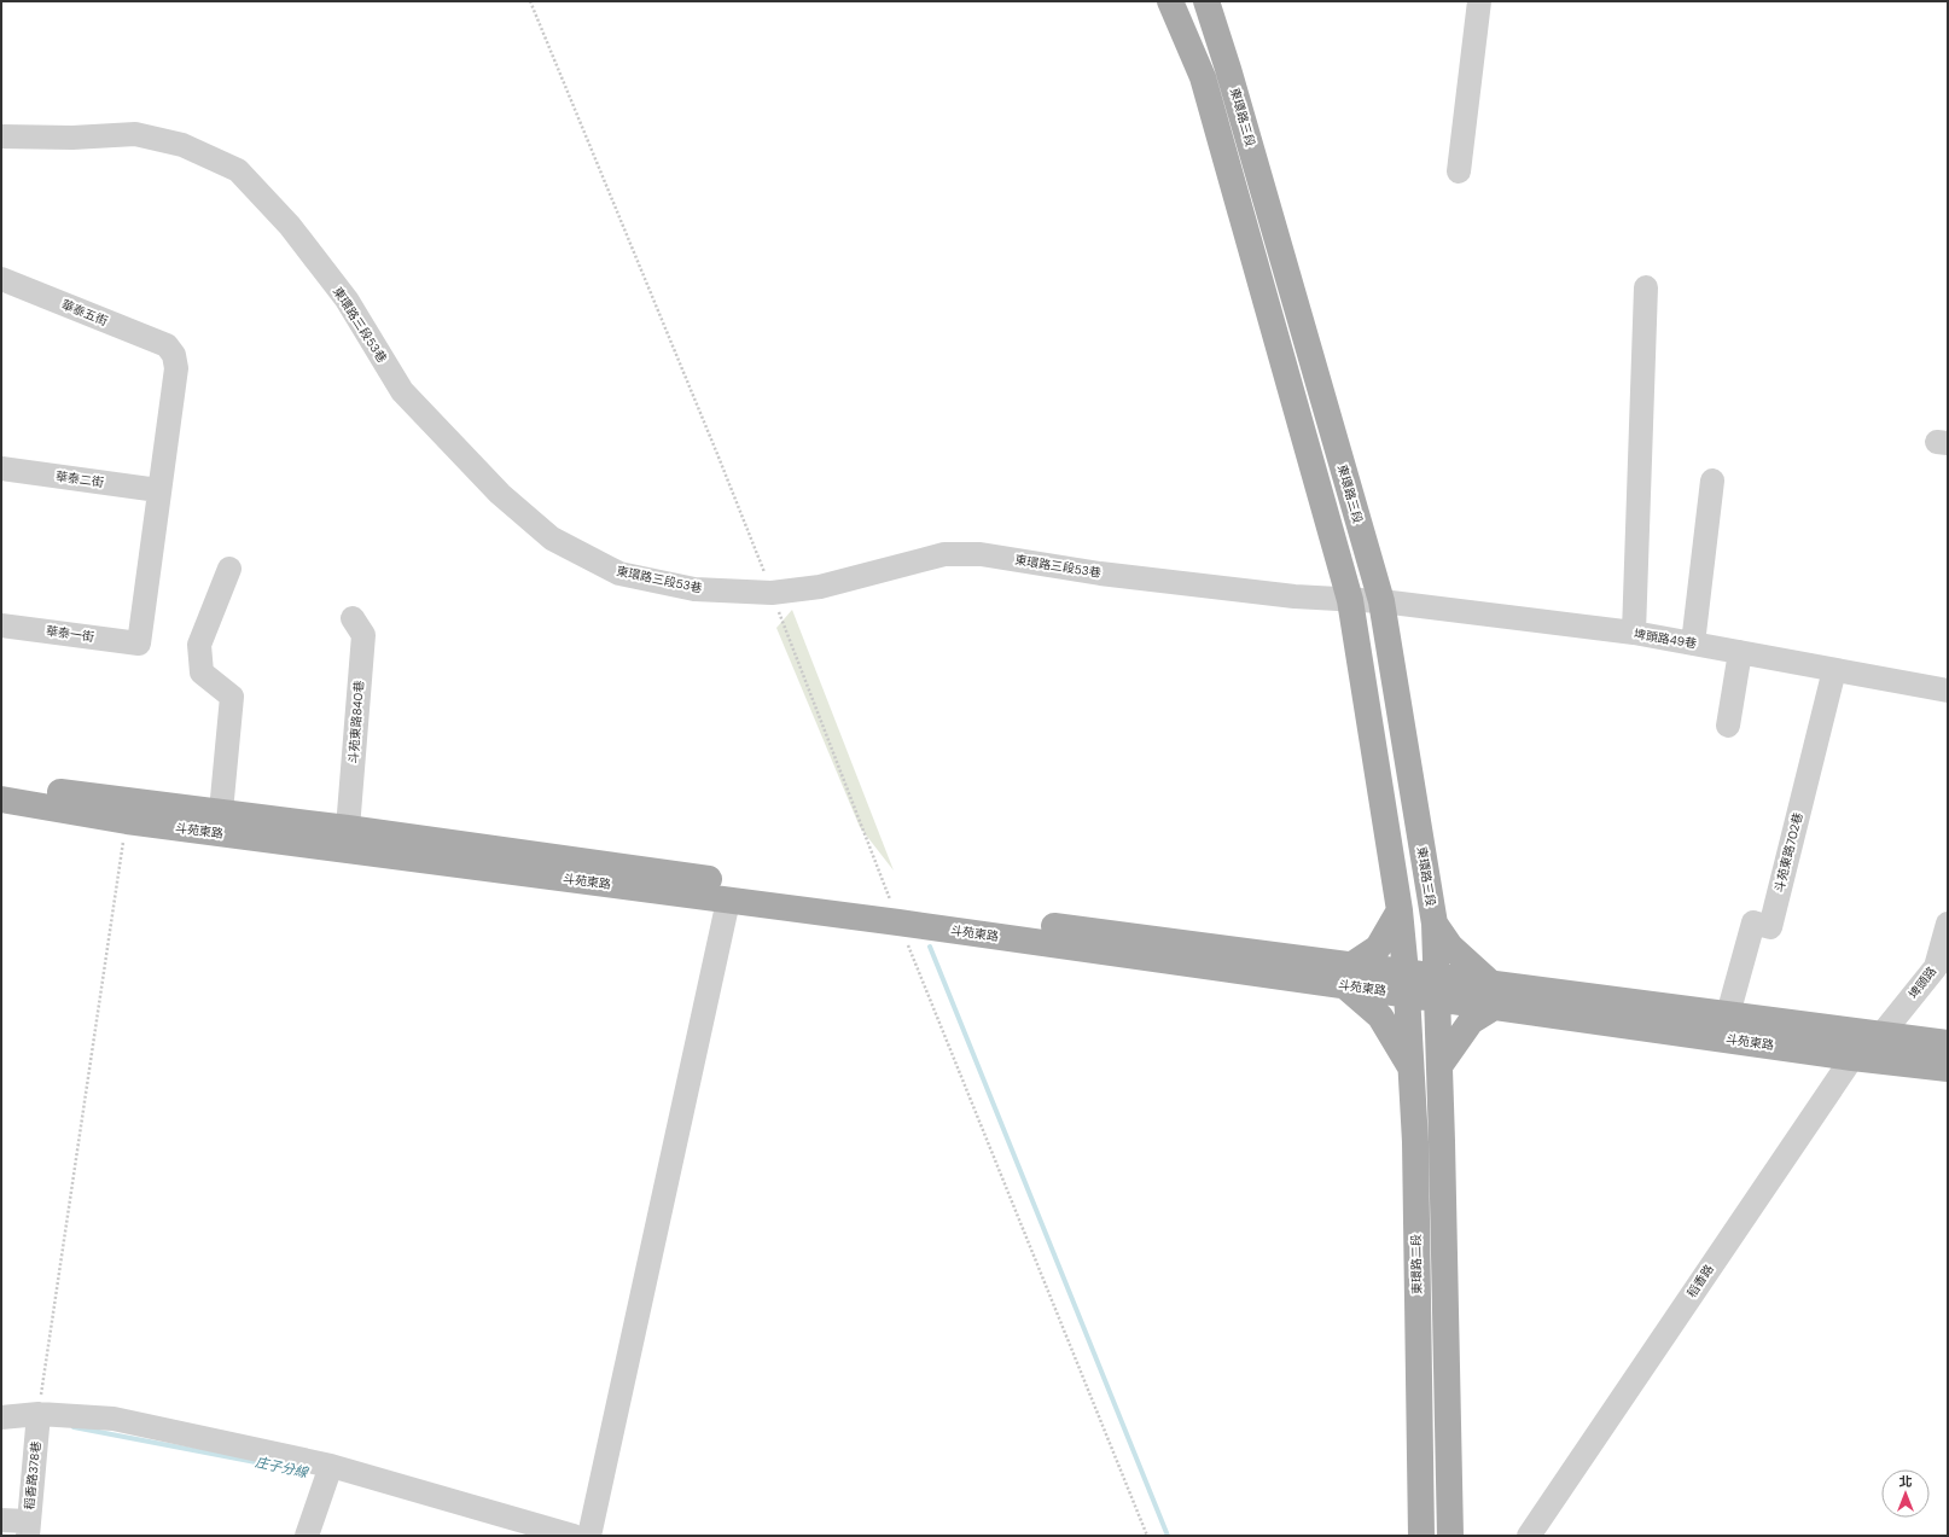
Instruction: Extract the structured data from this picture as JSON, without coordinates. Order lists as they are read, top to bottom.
{
  "streets": {
    "main road": ["東環路三段", "斗苑東路", "東環路二段"],
    "street": [
      "華泰五街",
      "東環路三段53巷",
      "華泰二街",
      "華泰一街",
      "埤頭路49巷",
      "斗苑東路840巷",
      "斗苑東路702巷",
      "埤頭路",
      "稻香路",
      "稻香路378巷"
    ]
  },
  "crossings": [
    ["東環路三段", "東環路三段53巷"],
    ["東環路三段", "埤頭路49巷"],
    ["東環路三段", "斗苑東路"],
    ["華泰五街", "華泰二街"],
    ["華泰五街", "華泰一街"],
    ["東環路三段53巷", "埤頭路49巷"],
    ["華泰二街", "華泰一街"],
    ["埤頭路49巷", "斗苑東路702巷"],
    ["斗苑東路840巷", "斗苑東路"],
    ["斗苑東路", "斗苑東路702巷"],
    ["斗苑東路", "埤頭路"],
    ["斗苑東路", "東環路二段"],
    ["斗苑東路", "稻香路"],
    ["埤頭路", "稻香路"]
  ],
  "water": ["庄子分線"],
  "north": "top"
}
